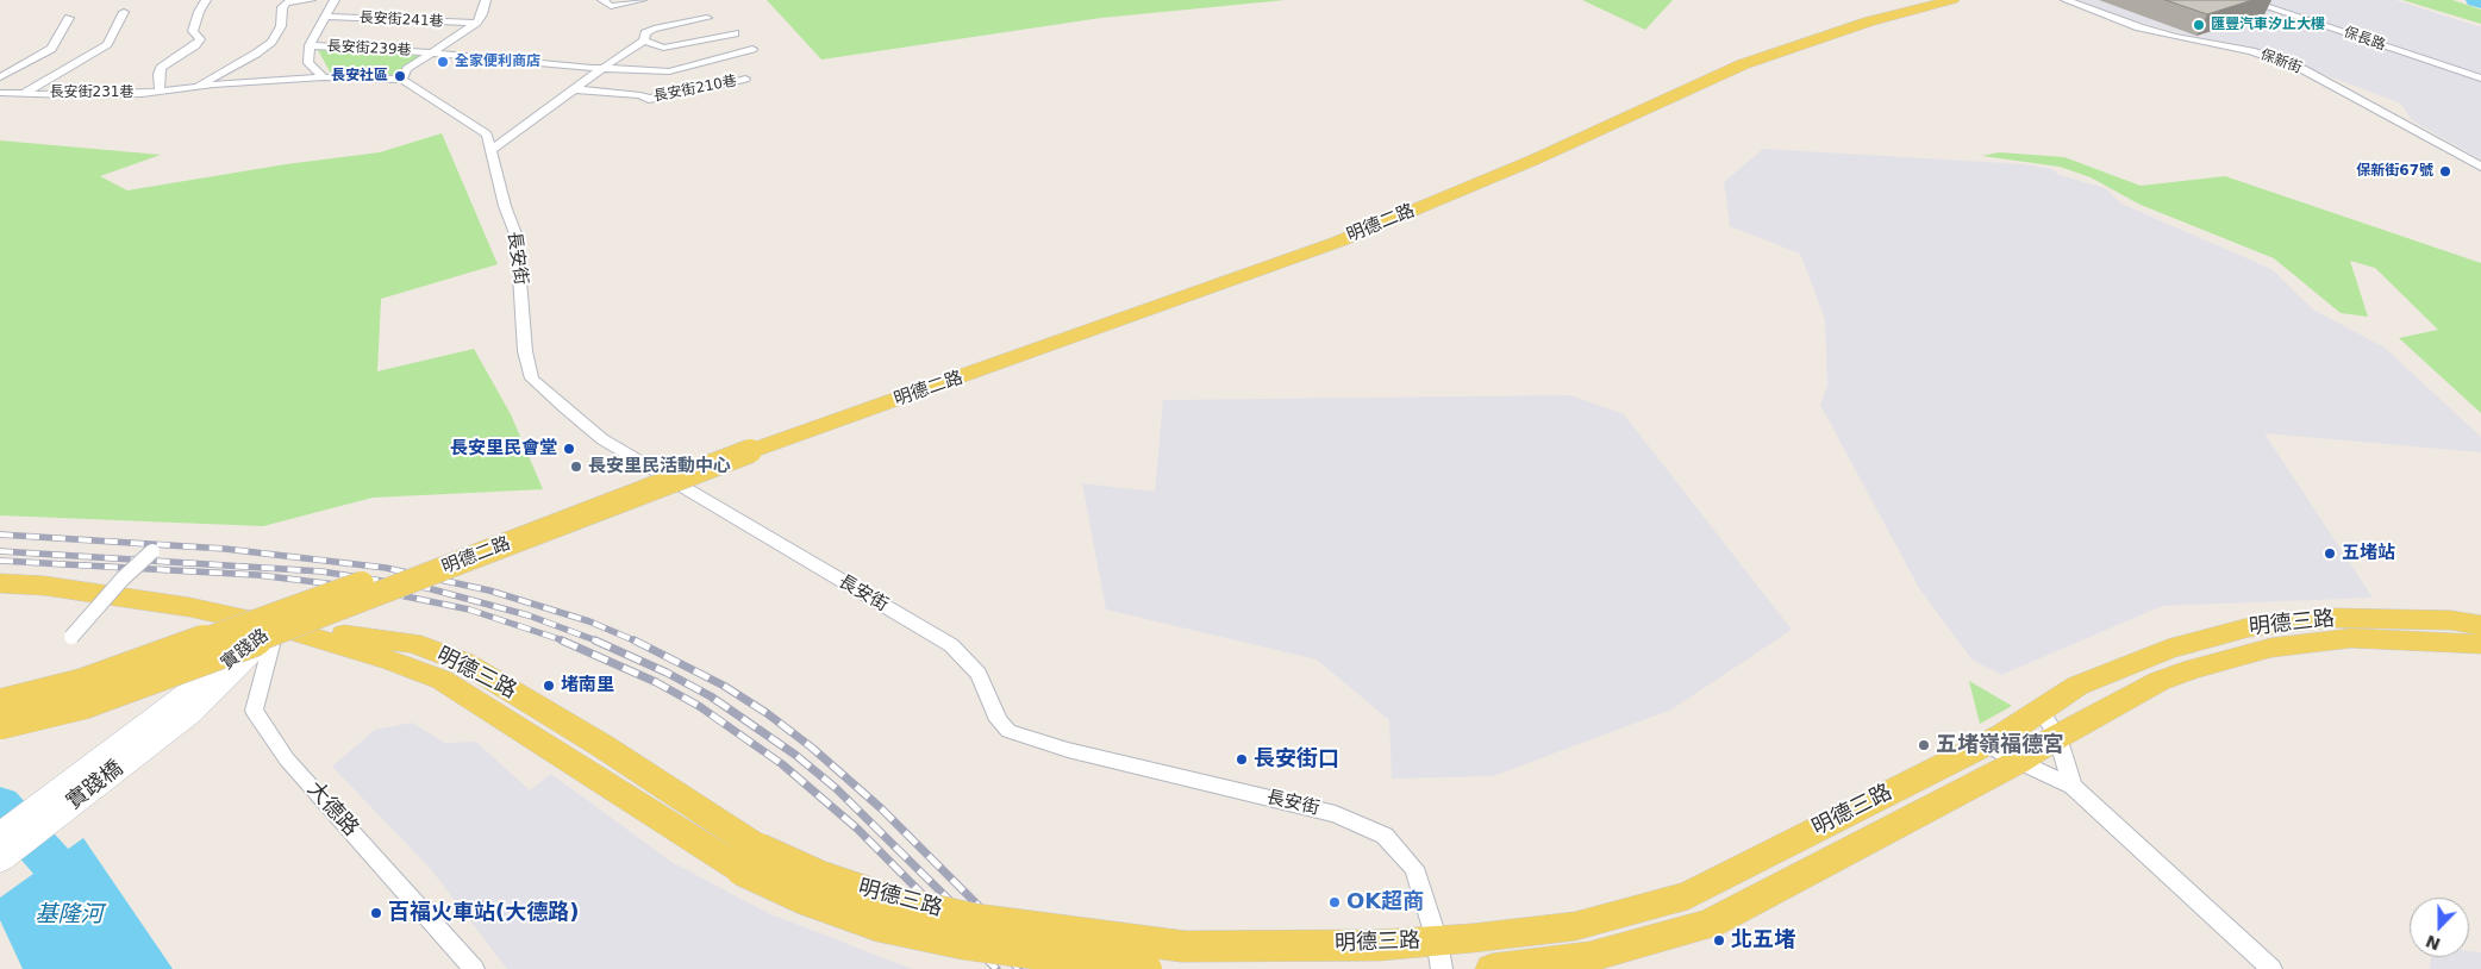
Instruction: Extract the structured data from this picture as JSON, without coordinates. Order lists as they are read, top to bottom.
{
  "streets": {
    "main road": ["明德二路", "明德三路"],
    "street": [
      "長安街241巷",
      "保長路",
      "長安街239巷",
      "保新街",
      "長安街210巷",
      "長安街231巷",
      "長安街",
      "實踐路",
      "實踐橋",
      "大德路"
    ]
  },
  "crossings": [
    ["長安街231巷", "長安街"],
    ["長安街", "明德三路"],
    ["明德三路", "實踐路"],
    ["明德三路", "大德路"],
    ["實踐路", "實踐橋"],
    ["實踐路", "大德路"]
  ],
  "water": ["基隆河"],
  "places": [
    "匯豐汽車汐止大樓",
    "全家便利商店",
    "長安社區",
    "保新街67號",
    "長安里民會堂",
    "長安里民活動中心",
    "五堵站",
    "堵南里",
    "五堵嶺福德宮",
    "長安街口",
    "OK超商",
    "百福火車站(大德路)",
    "北五堵"
  ],
  "north": "bottom"
}
